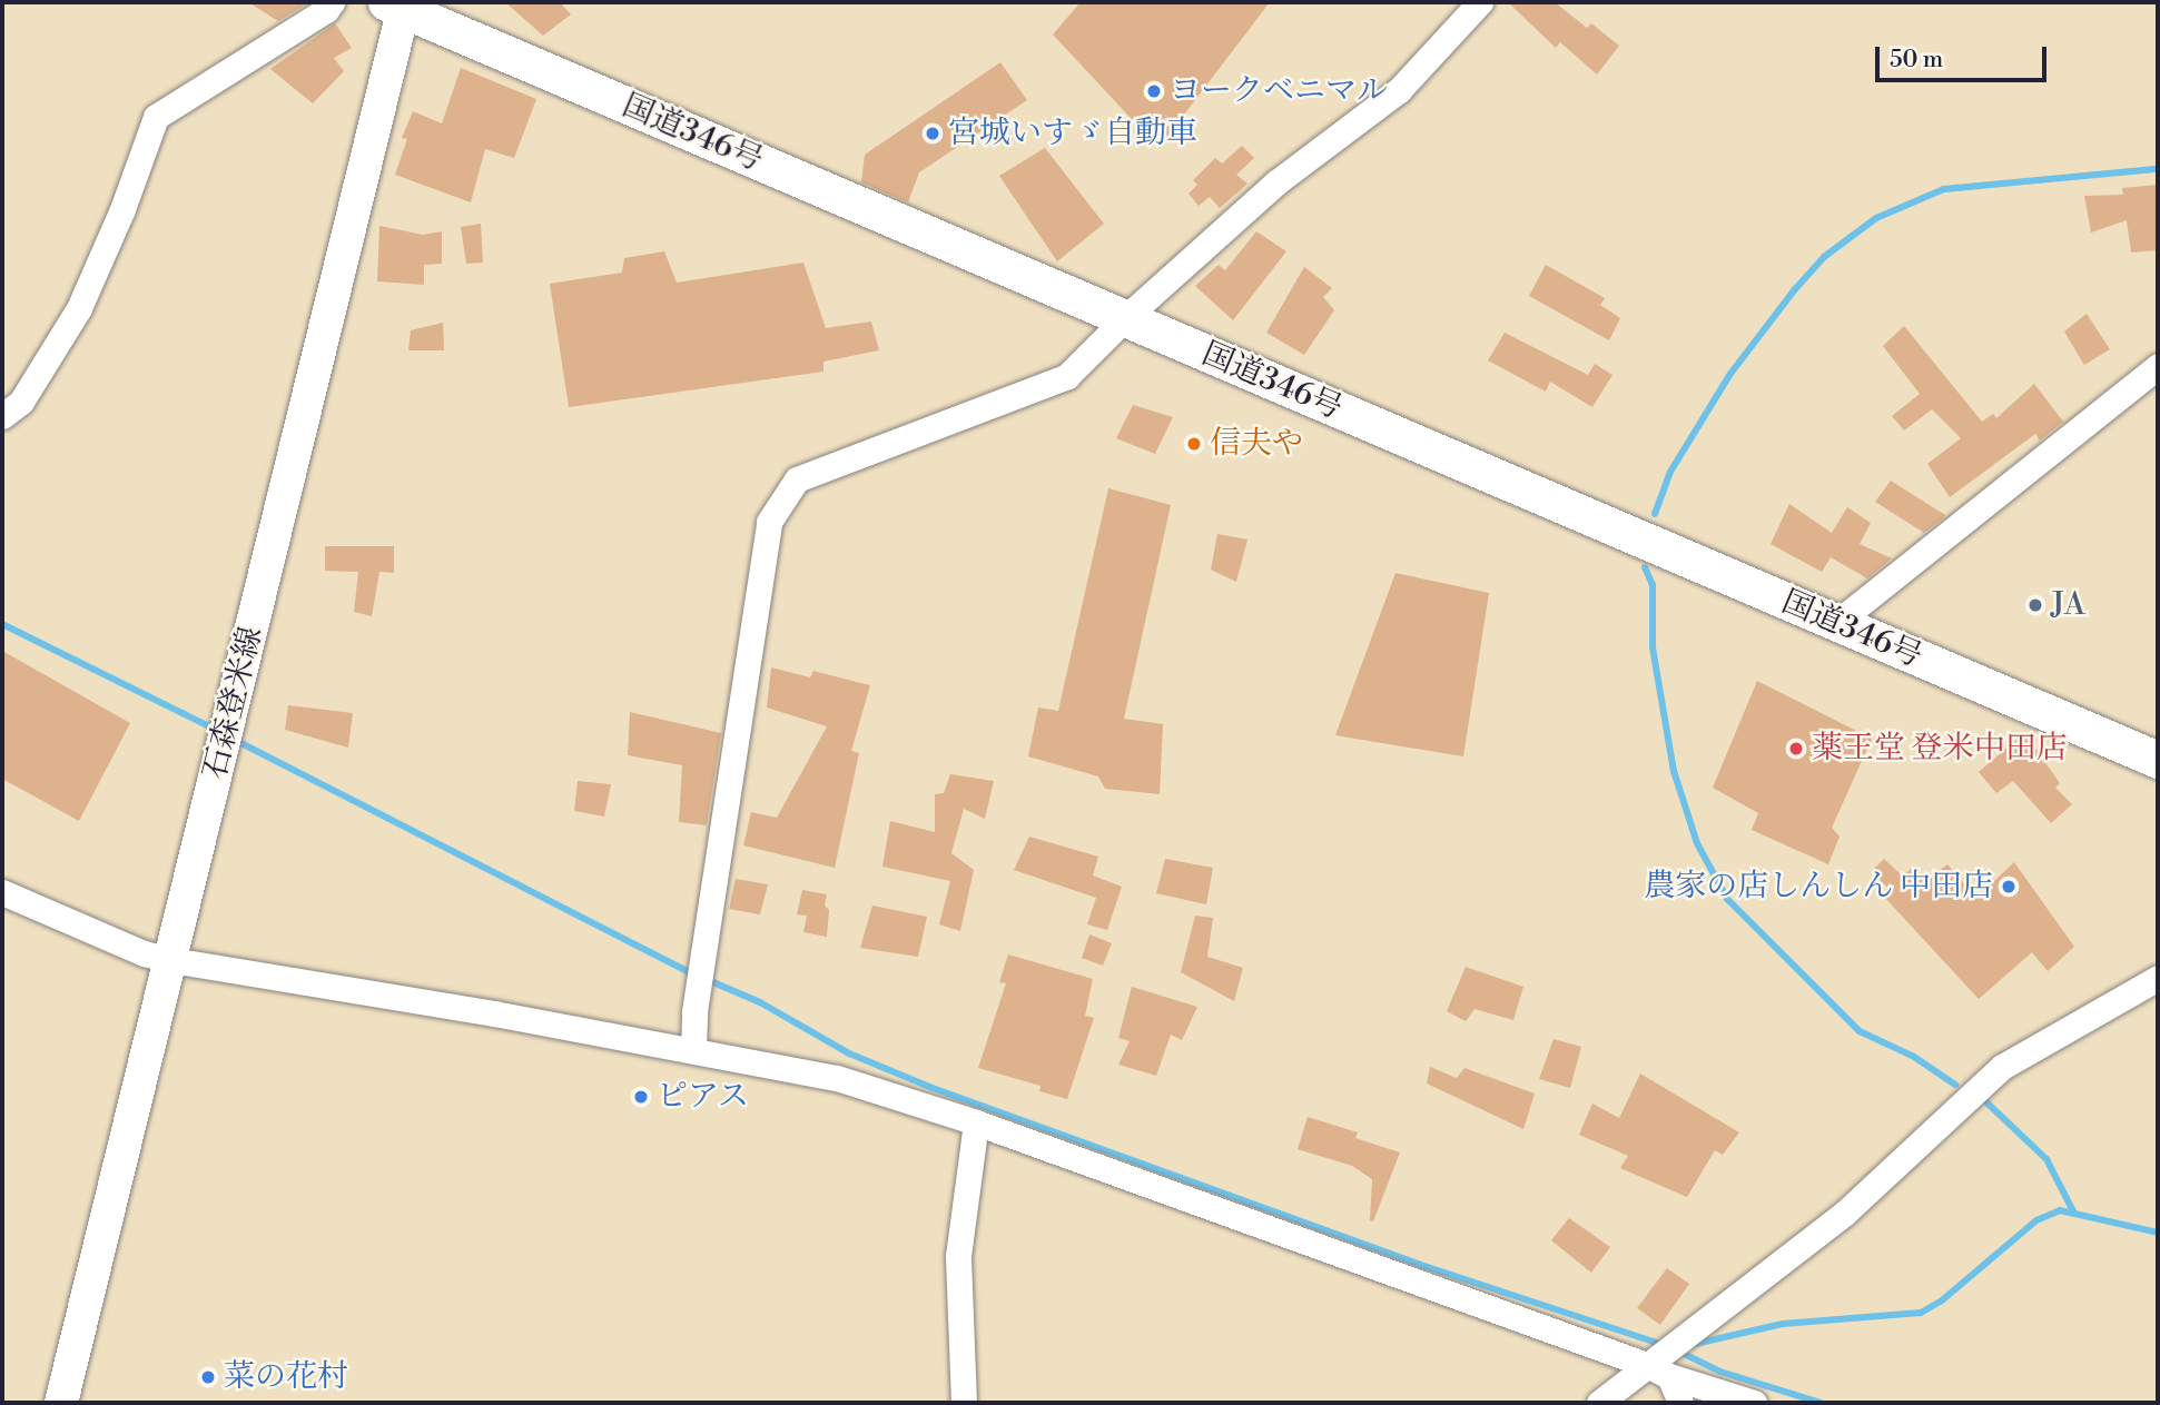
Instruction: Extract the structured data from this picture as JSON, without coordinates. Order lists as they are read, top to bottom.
{
  "streets": {
    "highway": ["国道346号"],
    "main road": ["石森登米線"]
  },
  "crossings": [
    ["国道346号", "石森登米線"]
  ],
  "places": [
    "ヨークベニマル",
    "宮城いすゞ自動車",
    "信夫や",
    "JA",
    "薬王堂 登米中田店",
    "農家の店しんしん 中田店",
    "ピアス",
    "菜の花村"
  ],
  "scale_bar": "50 m"
}
